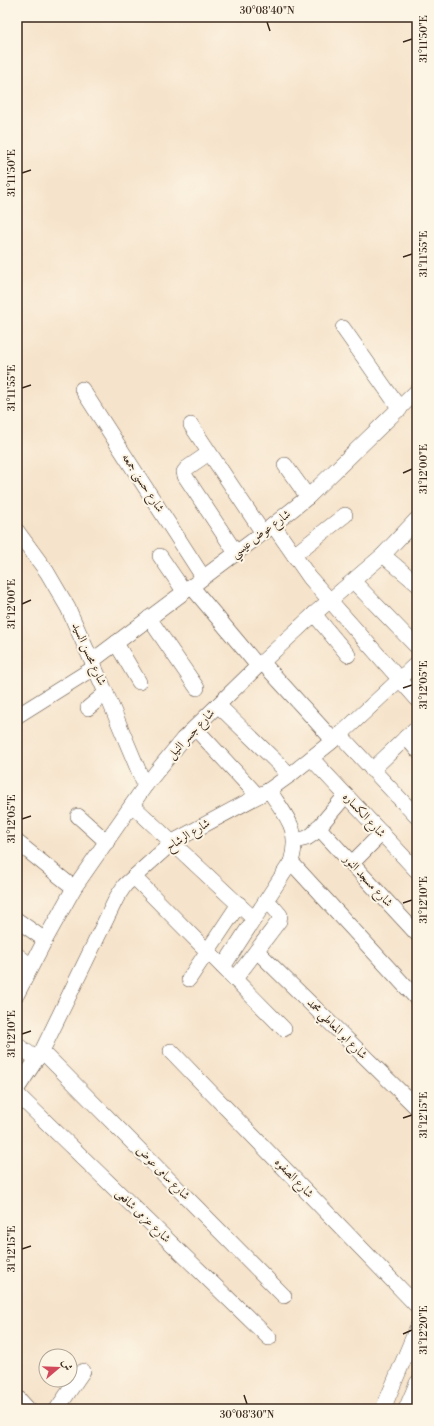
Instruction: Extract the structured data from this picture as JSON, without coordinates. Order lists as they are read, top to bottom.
{
  "streets": {
    "street": [
      "شارع حسنى جمعه",
      "شارع عوض عيسي",
      "شارع محسن السيد",
      "شارع جسر النيل",
      "شارع الكساره",
      "شارع الرشاح",
      "شارع مسجد النور",
      "شارع ابو المعاطي محمد",
      "شارع سامى عوض",
      "شارع الصفوه",
      "شارع عزمى شافعى"
    ]
  },
  "crossings": [
    ["شارع حسنى جمعه", "شارع عوض عيسي"],
    ["شارع عوض عيسي", "شارع محسن السيد"],
    ["شارع محسن السيد", "شارع جسر النيل"],
    ["شارع الكساره", "شارع الرشاح"],
    ["شارع الرشاح", "شارع سامى عوض"]
  ],
  "north": "right",
  "coordinates": [
    "30°08'40\"N",
    "31°11'50\"E",
    "31°11'55\"E",
    "31°12'00\"E",
    "31°12'05\"E",
    "31°12'10\"E",
    "31°12'15\"E",
    "31°12'20\"E",
    "30°08'30\"N"
  ]
}
